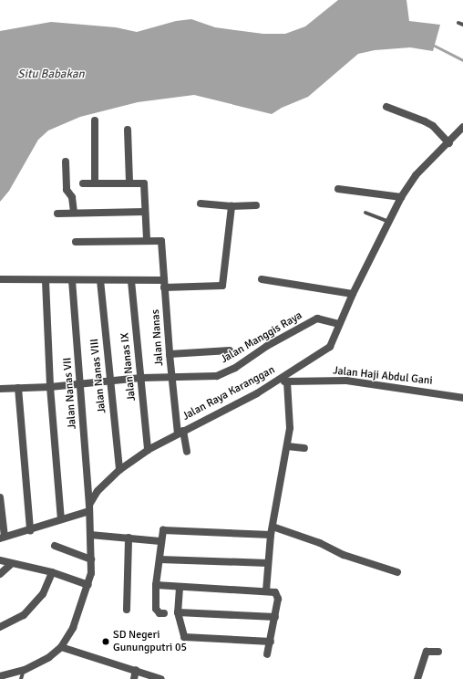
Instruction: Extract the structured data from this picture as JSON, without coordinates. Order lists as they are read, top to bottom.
{
  "streets": {
    "street": [
      "Jalan Nanas",
      "Jalan Manggis Raya",
      "Jalan Nanas IX",
      "Jalan Nanas VIII",
      "Jalan Haji Abdul Gani",
      "Jalan Nanas VII",
      "Jalan Raya Karanggan"
    ]
  },
  "crossings": [
    ["Jalan Nanas", "Jalan Manggis Raya"],
    ["Jalan Nanas", "Jalan Raya Karanggan"],
    ["Jalan Manggis Raya", "Jalan Nanas IX"],
    ["Jalan Manggis Raya", "Jalan Nanas VIII"],
    ["Jalan Manggis Raya", "Jalan Nanas VII"],
    ["Jalan Manggis Raya", "Jalan Raya Karanggan"],
    ["Jalan Nanas IX", "Jalan Raya Karanggan"],
    ["Jalan Nanas VIII", "Jalan Raya Karanggan"],
    ["Jalan Haji Abdul Gani", "Jalan Raya Karanggan"],
    ["Jalan Nanas VII", "Jalan Raya Karanggan"]
  ],
  "water": ["Situ Babakan"],
  "places": ["SD Negeri Gunungputri 05"]
}
